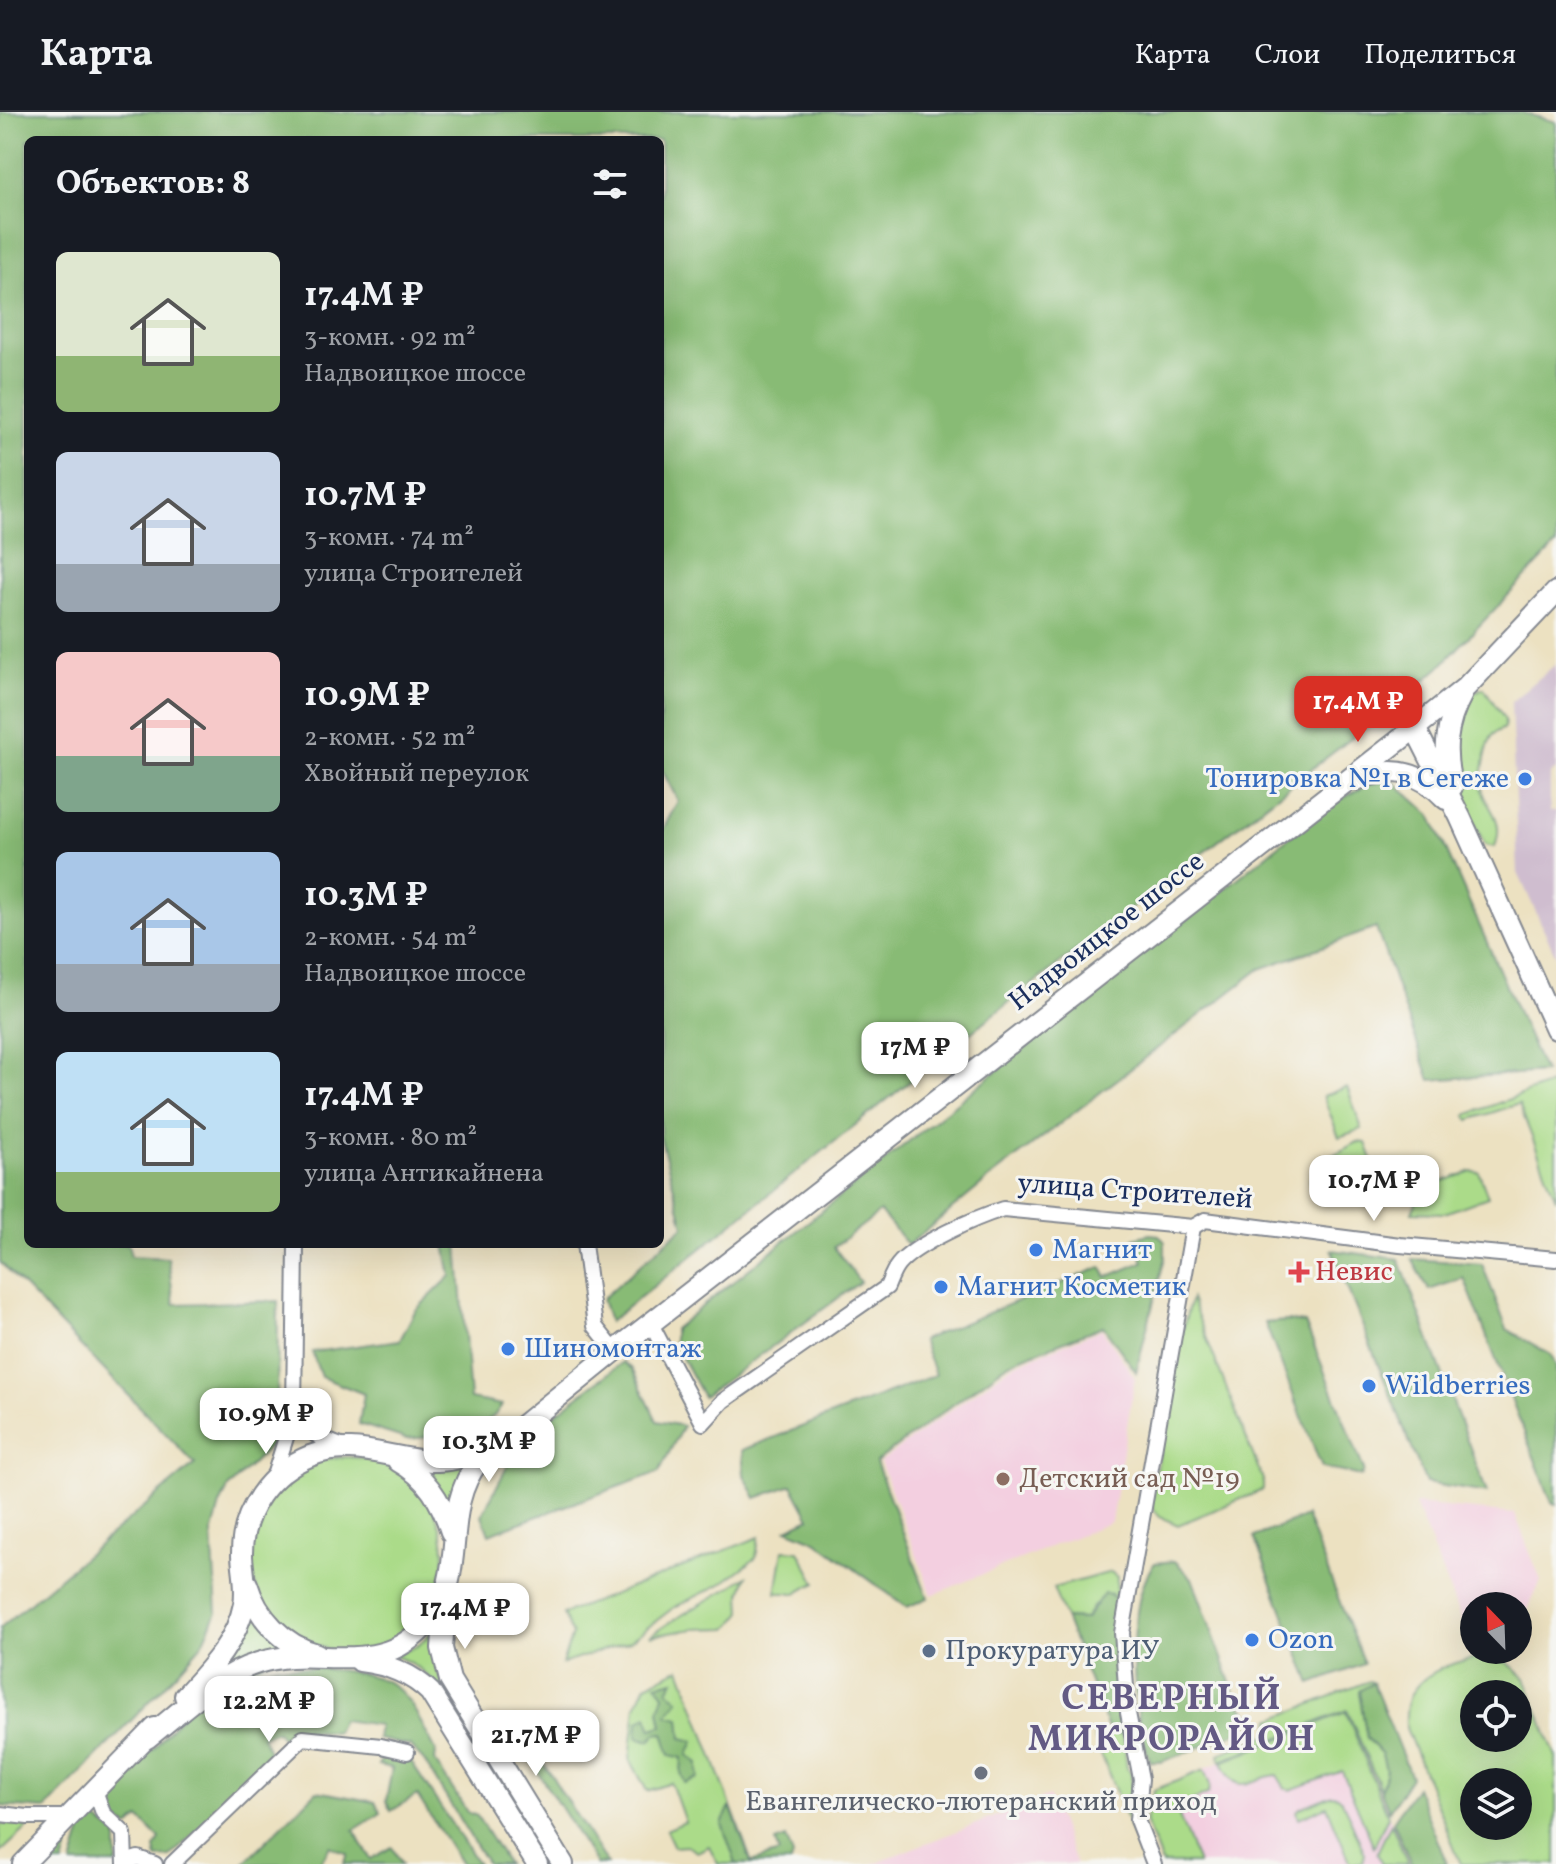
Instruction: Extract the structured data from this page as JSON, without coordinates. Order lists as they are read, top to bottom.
{
  "streets": {
    "main road": ["Надвоицкое шоссе"],
    "street": ["улица Строителей"]
  },
  "crossings": [
    ["Надвоицкое шоссе", "улица Строителей"]
  ],
  "districts": ["СЕВЕРНЫЙ МИКРОРАЙОН"],
  "places": {
    "other": [
      "Тонировка №1 в Сегеже",
      "Магнит",
      "Магнит Косметик",
      "Шиномонтаж",
      "Wildberries",
      "Детский сад №19",
      "Ozon",
      "Прокуратура ИУ",
      "Евангелическо-лютеранский приход"
    ],
    "health": ["Невис"]
  },
  "north": "top left",
  "page": {
    "header": "Карта",
    "nav": ["Карта", "Слои", "Поделиться"],
    "heading": "Объектов: 8",
    "list": [
      {
        "name": "17.4M ₽",
        "note": "3-комн. · 92 m² · Надвоицкое шоссе"
      },
      {
        "name": "10.7M ₽",
        "note": "3-комн. · 74 m² · улица Строителей"
      },
      {
        "name": "10.9M ₽",
        "note": "2-комн. · 52 m² · Хвойный переулок"
      },
      {
        "name": "10.3M ₽",
        "note": "2-комн. · 54 m² · Надвоицкое шоссе"
      },
      {
        "name": "17.4M ₽",
        "note": "3-комн. · 80 m² · улица Антикайнена"
      }
    ],
    "price": [
      "17.4M ₽",
      "17M ₽",
      "10.7M ₽",
      "10.9M ₽",
      "10.3M ₽",
      "17.4M ₽",
      "12.2M ₽",
      "21.7M ₽"
    ]
  }
}
